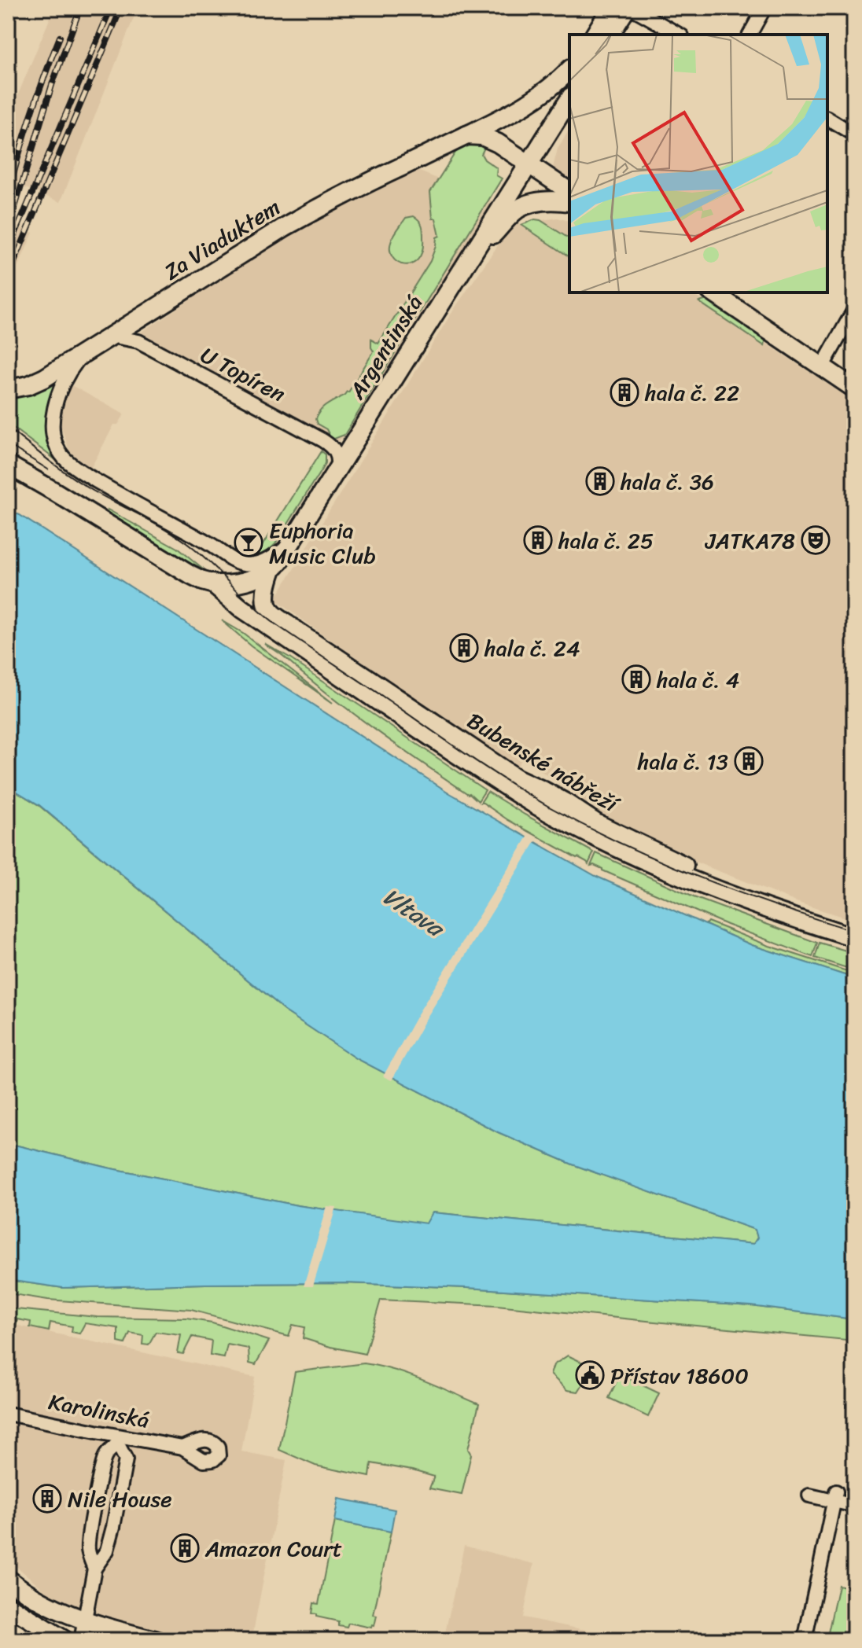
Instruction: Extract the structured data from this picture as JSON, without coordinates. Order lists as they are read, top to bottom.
{
  "streets": {
    "main road": ["Za Viaduktem", "Argentinská", "Bubenské nábřeží"],
    "street": ["U Topíren", "Karolinská"]
  },
  "crossings": [
    ["Za Viaduktem", "U Topíren"],
    ["Argentinská", "U Topíren"],
    ["Argentinská", "Bubenské nábřeží"]
  ],
  "water": ["Vltava"],
  "places": {
    "building": [
      "hala č. 22",
      "hala č. 36",
      "hala č. 25",
      "hala č. 24",
      "hala č. 4",
      "hala č. 13",
      "Nile House",
      "Amazon Court"
    ],
    "theatre": ["JATKA78"],
    "bar": ["Euphoria Music Club"],
    "public building": ["Přístav 18600"]
  }
}
